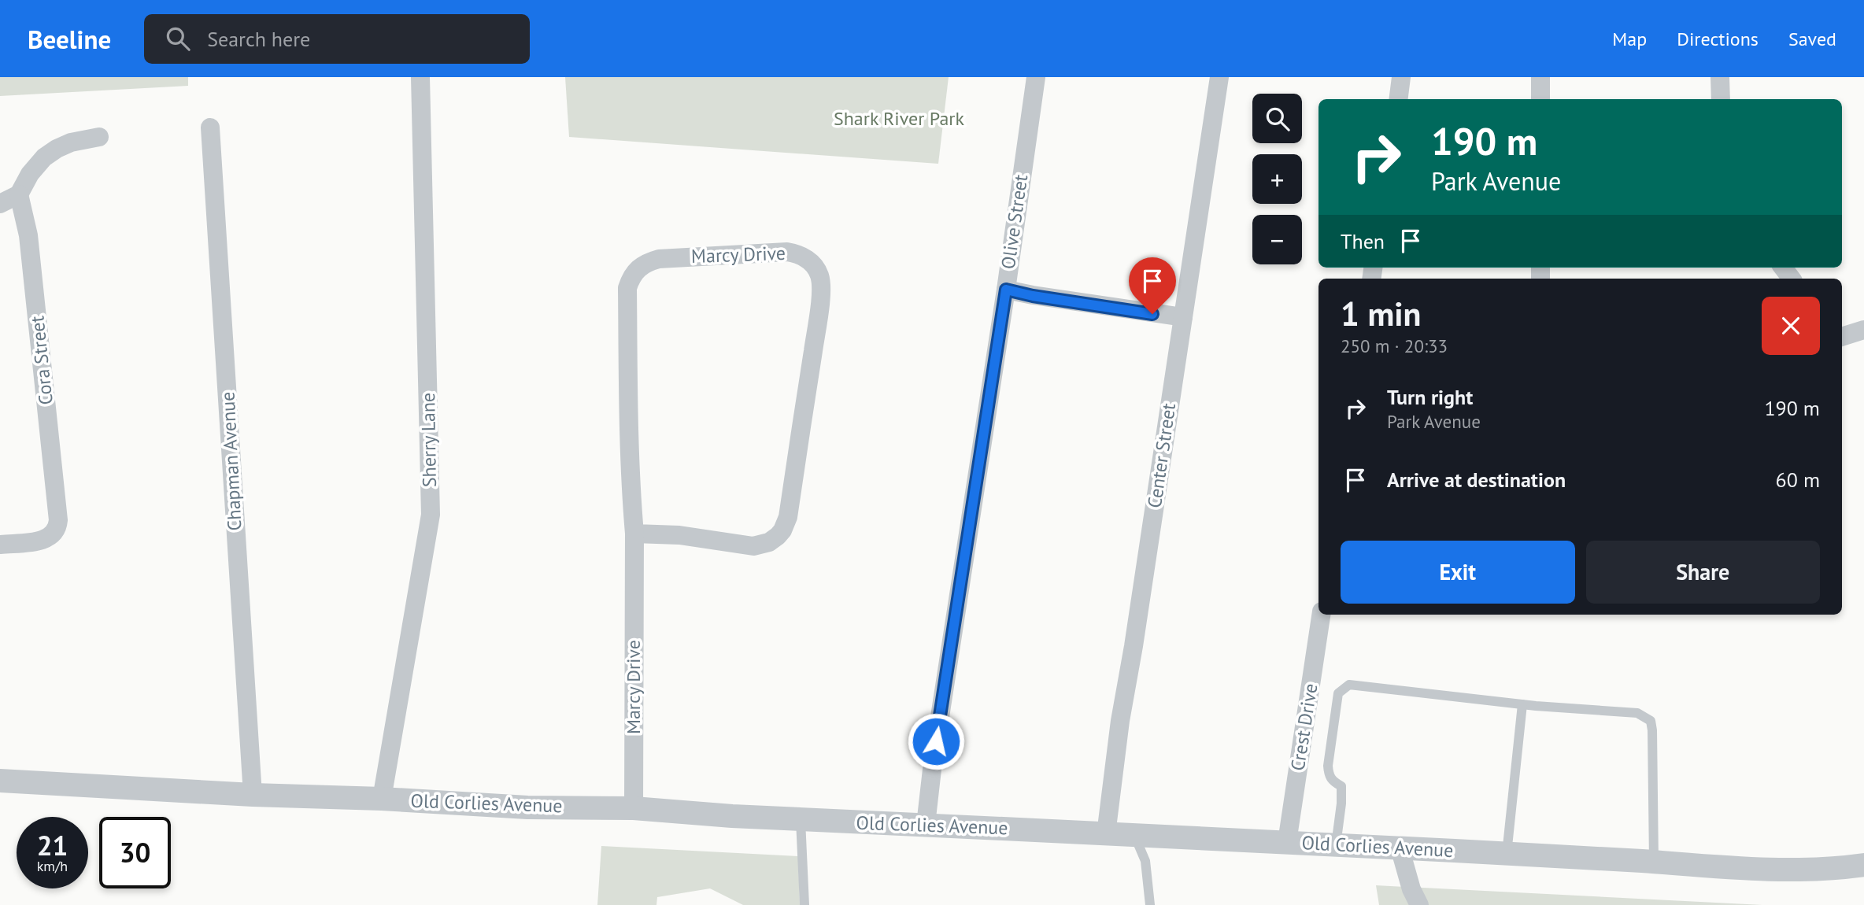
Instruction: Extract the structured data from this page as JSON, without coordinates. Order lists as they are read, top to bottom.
{
  "streets": {
    "street": [
      "Olive Street",
      "Marcy Drive",
      "Cora Street",
      "Sherry Lane",
      "Center Street",
      "Chapman Avenue",
      "Crest Drive",
      "Old Corlies Avenue"
    ]
  },
  "crossings": [
    ["Olive Street", "Old Corlies Avenue"],
    ["Marcy Drive", "Old Corlies Avenue"],
    ["Sherry Lane", "Old Corlies Avenue"],
    ["Center Street", "Old Corlies Avenue"],
    ["Chapman Avenue", "Old Corlies Avenue"],
    ["Crest Drive", "Old Corlies Avenue"]
  ],
  "parks": ["Shark River Park"],
  "page": {
    "header": "Beeline",
    "search": "Search here",
    "nav": ["Map", "Directions", "Saved"],
    "map_buttons": ["+", "−"],
    "turn": ["190 m", "Park Avenue"],
    "then": "Then",
    "heading": ["1 min", "250 m · 20:33"],
    "list": [
      {
        "name": "Turn right",
        "note": "Park Avenue",
        "value": "190 m"
      },
      {
        "name": "Arrive at destination",
        "value": "60 m"
      }
    ],
    "buttons": ["Exit", "Share"],
    "speed": "21 km/h",
    "limit": "30"
  }
}
